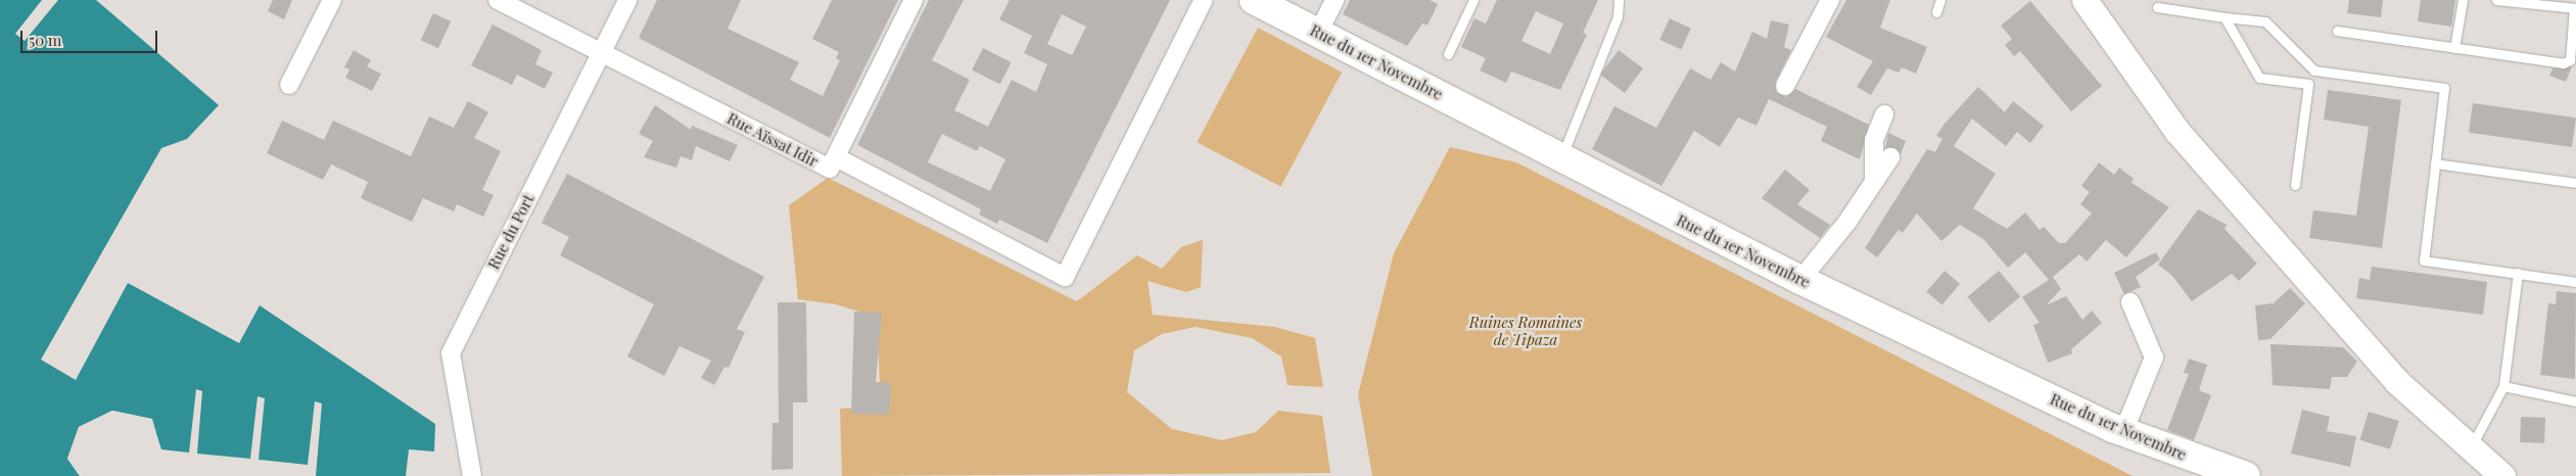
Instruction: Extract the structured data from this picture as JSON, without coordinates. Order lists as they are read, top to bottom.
{
  "streets": {
    "main road": ["Rue du 1er Novembre"],
    "street": ["Rue Aïssat Idir", "Rue du Port"]
  },
  "crossings": [
    ["Rue Aïssat Idir", "Rue du Port"]
  ],
  "parks": ["Ruines Romaines de Tipaza"],
  "scale_bar": "50 m"
}
